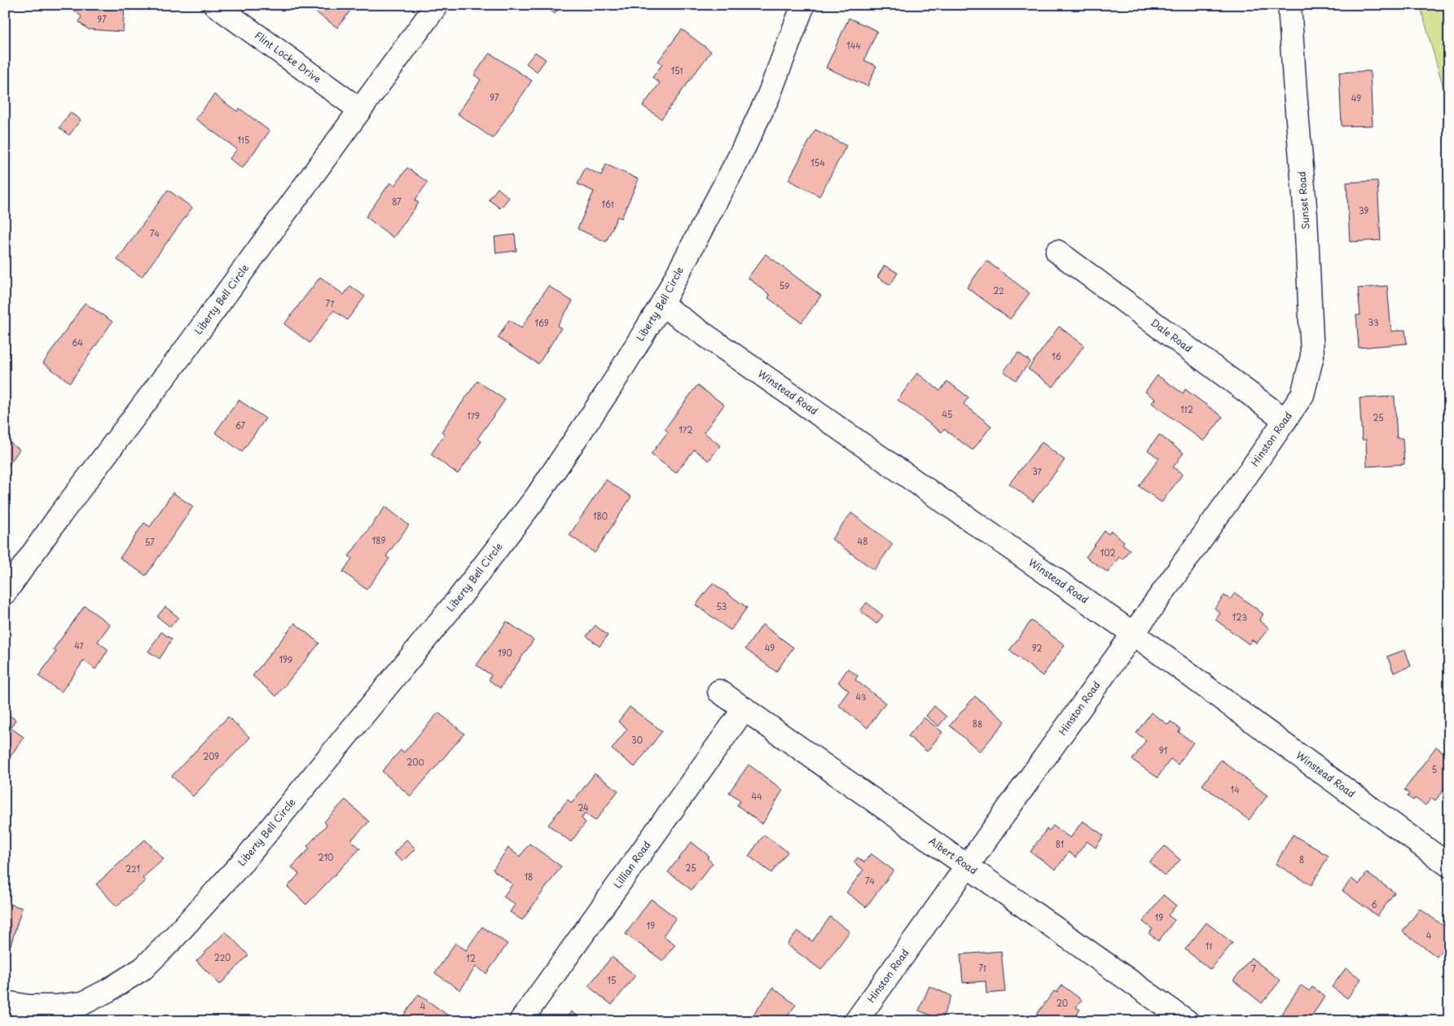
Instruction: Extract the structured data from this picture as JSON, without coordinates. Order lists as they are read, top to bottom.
{
  "streets": {
    "street": [
      "Flint Locke Drive",
      "Sunset Road",
      "Liberty Bell Circle",
      "Dale Road",
      "Winstead Road",
      "Hinston Road",
      "Albert Road",
      "Lillian Road"
    ]
  },
  "crossings": [
    ["Flint Locke Drive", "Liberty Bell Circle"],
    ["Sunset Road", "Hinston Road"],
    ["Liberty Bell Circle", "Winstead Road"],
    ["Dale Road", "Hinston Road"],
    ["Winstead Road", "Hinston Road"],
    ["Hinston Road", "Albert Road"],
    ["Albert Road", "Lillian Road"]
  ],
  "house_numbers": [
    "97",
    "144",
    "151",
    "97",
    "49",
    "115",
    "154",
    "87",
    "161",
    "39",
    "74",
    "59",
    "22",
    "77",
    "33",
    "169",
    "64",
    "16",
    "112",
    "45",
    "179",
    "25",
    "67",
    "172",
    "37",
    "180",
    "189",
    "48",
    "57",
    "102",
    "53",
    "123",
    "47",
    "49",
    "92",
    "190",
    "199",
    "43",
    "88",
    "30",
    "91",
    "209",
    "200",
    "5",
    "14",
    "44",
    "24",
    "81",
    "210",
    "8",
    "25",
    "221",
    "18",
    "74",
    "6",
    "19",
    "19",
    "4",
    "11",
    "220",
    "12",
    "71",
    "7",
    "15",
    "20",
    "4"
  ]
}
